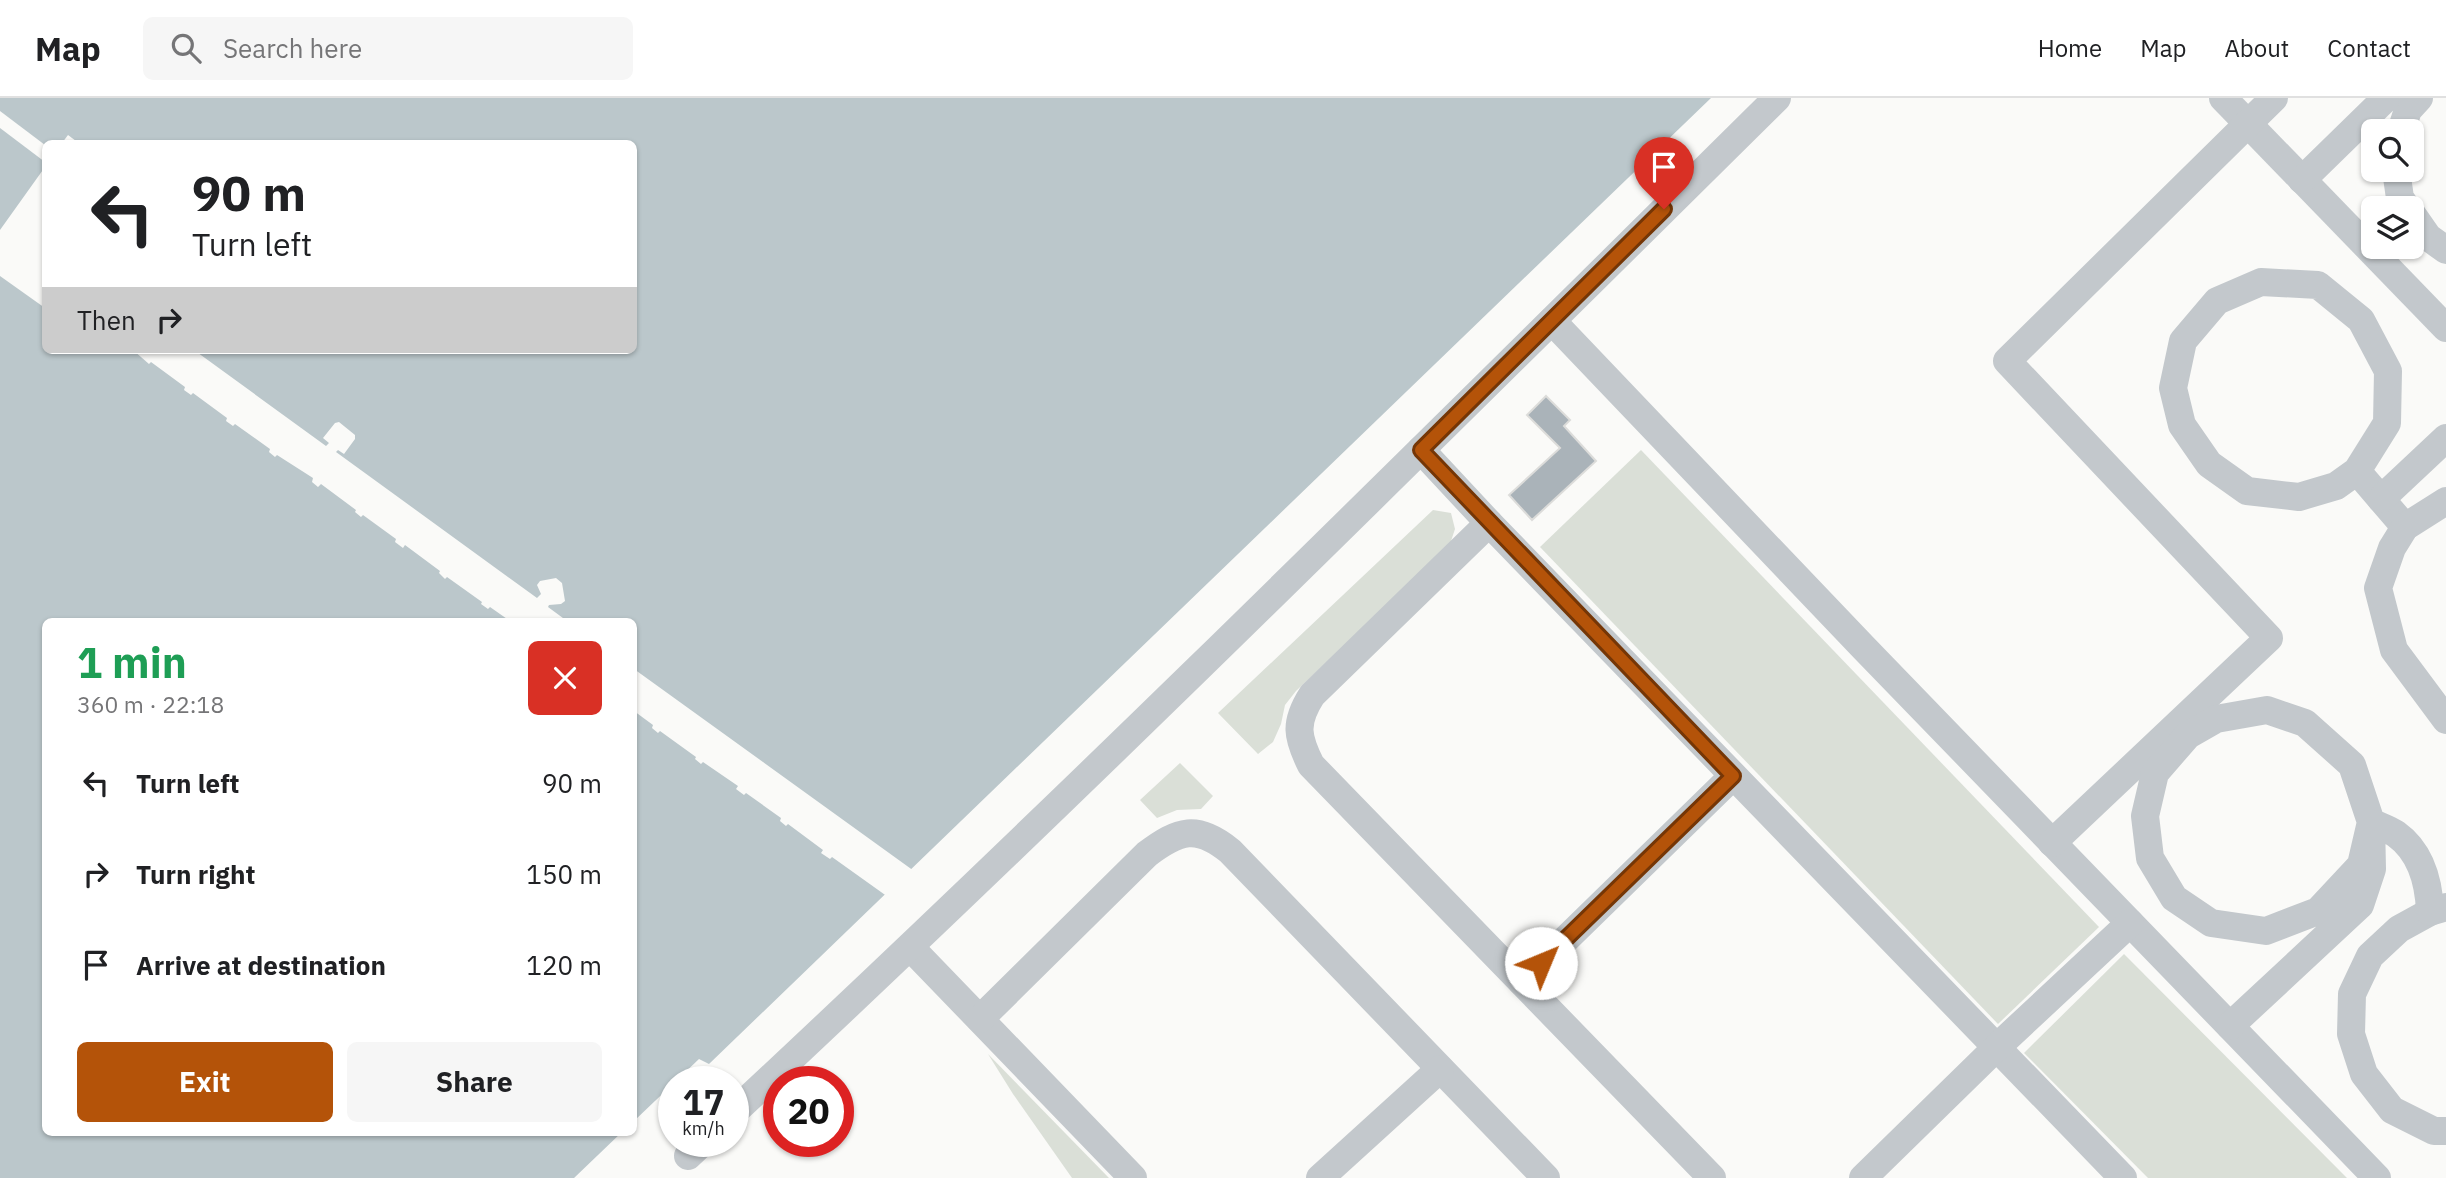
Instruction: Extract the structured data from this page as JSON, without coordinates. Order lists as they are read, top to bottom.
{
  "page": {
    "header": "Map",
    "search": "Search here",
    "nav": [
      "Home",
      "Map",
      "About",
      "Contact"
    ],
    "turn": ["90 m", "Turn left"],
    "then": "Then",
    "heading": ["1 min", "360 m · 22:18"],
    "list": [
      {
        "name": "Turn left",
        "value": "90 m"
      },
      {
        "name": "Turn right",
        "value": "150 m"
      },
      {
        "name": "Arrive at destination",
        "value": "120 m"
      }
    ],
    "buttons": ["Exit", "Share"],
    "speed": "17 km/h",
    "limit": "20"
  }
}
